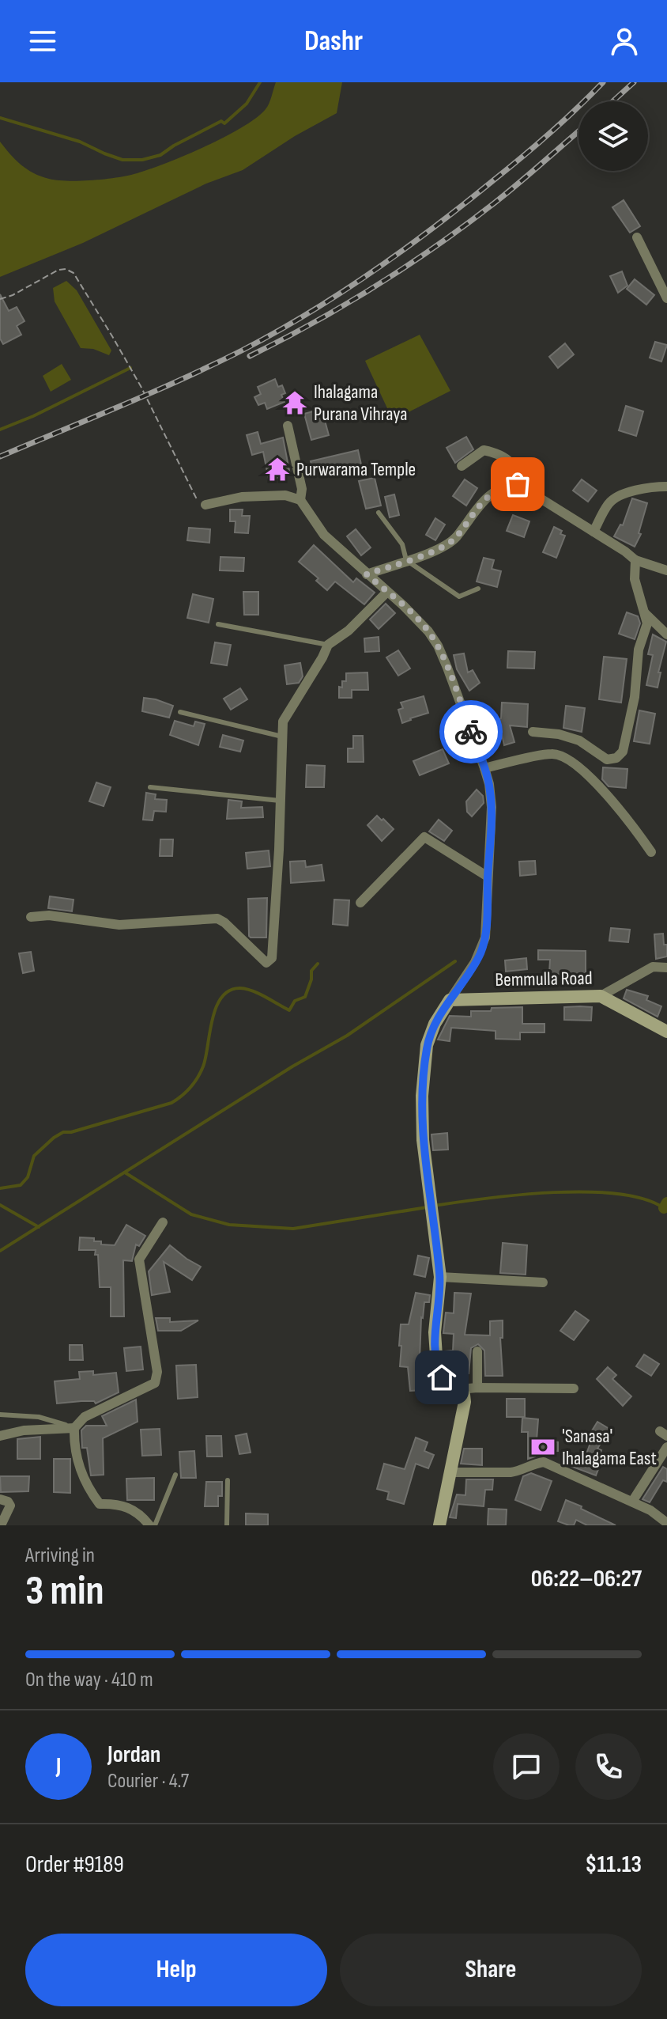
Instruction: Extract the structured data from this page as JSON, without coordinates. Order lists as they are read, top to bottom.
{
  "streets": {
    "street": ["Bemmulla Road"]
  },
  "places": {
    "temple": ["Ihalagama Purana Vihraya", "Purwarama Temple"],
    "bank": ["'Sanasa' Ihalagama East"]
  },
  "page": {
    "header": "Dashr",
    "heading": ["3 min", "Arriving in", "06:22–06:27"],
    "panel": [
      "Jordan",
      "Courier · 4.7",
      "Order #9189",
      "$11.13"
    ],
    "bar": "On the way · 410 m",
    "round": "J",
    "buttons": ["Help", "Share"]
  }
}
